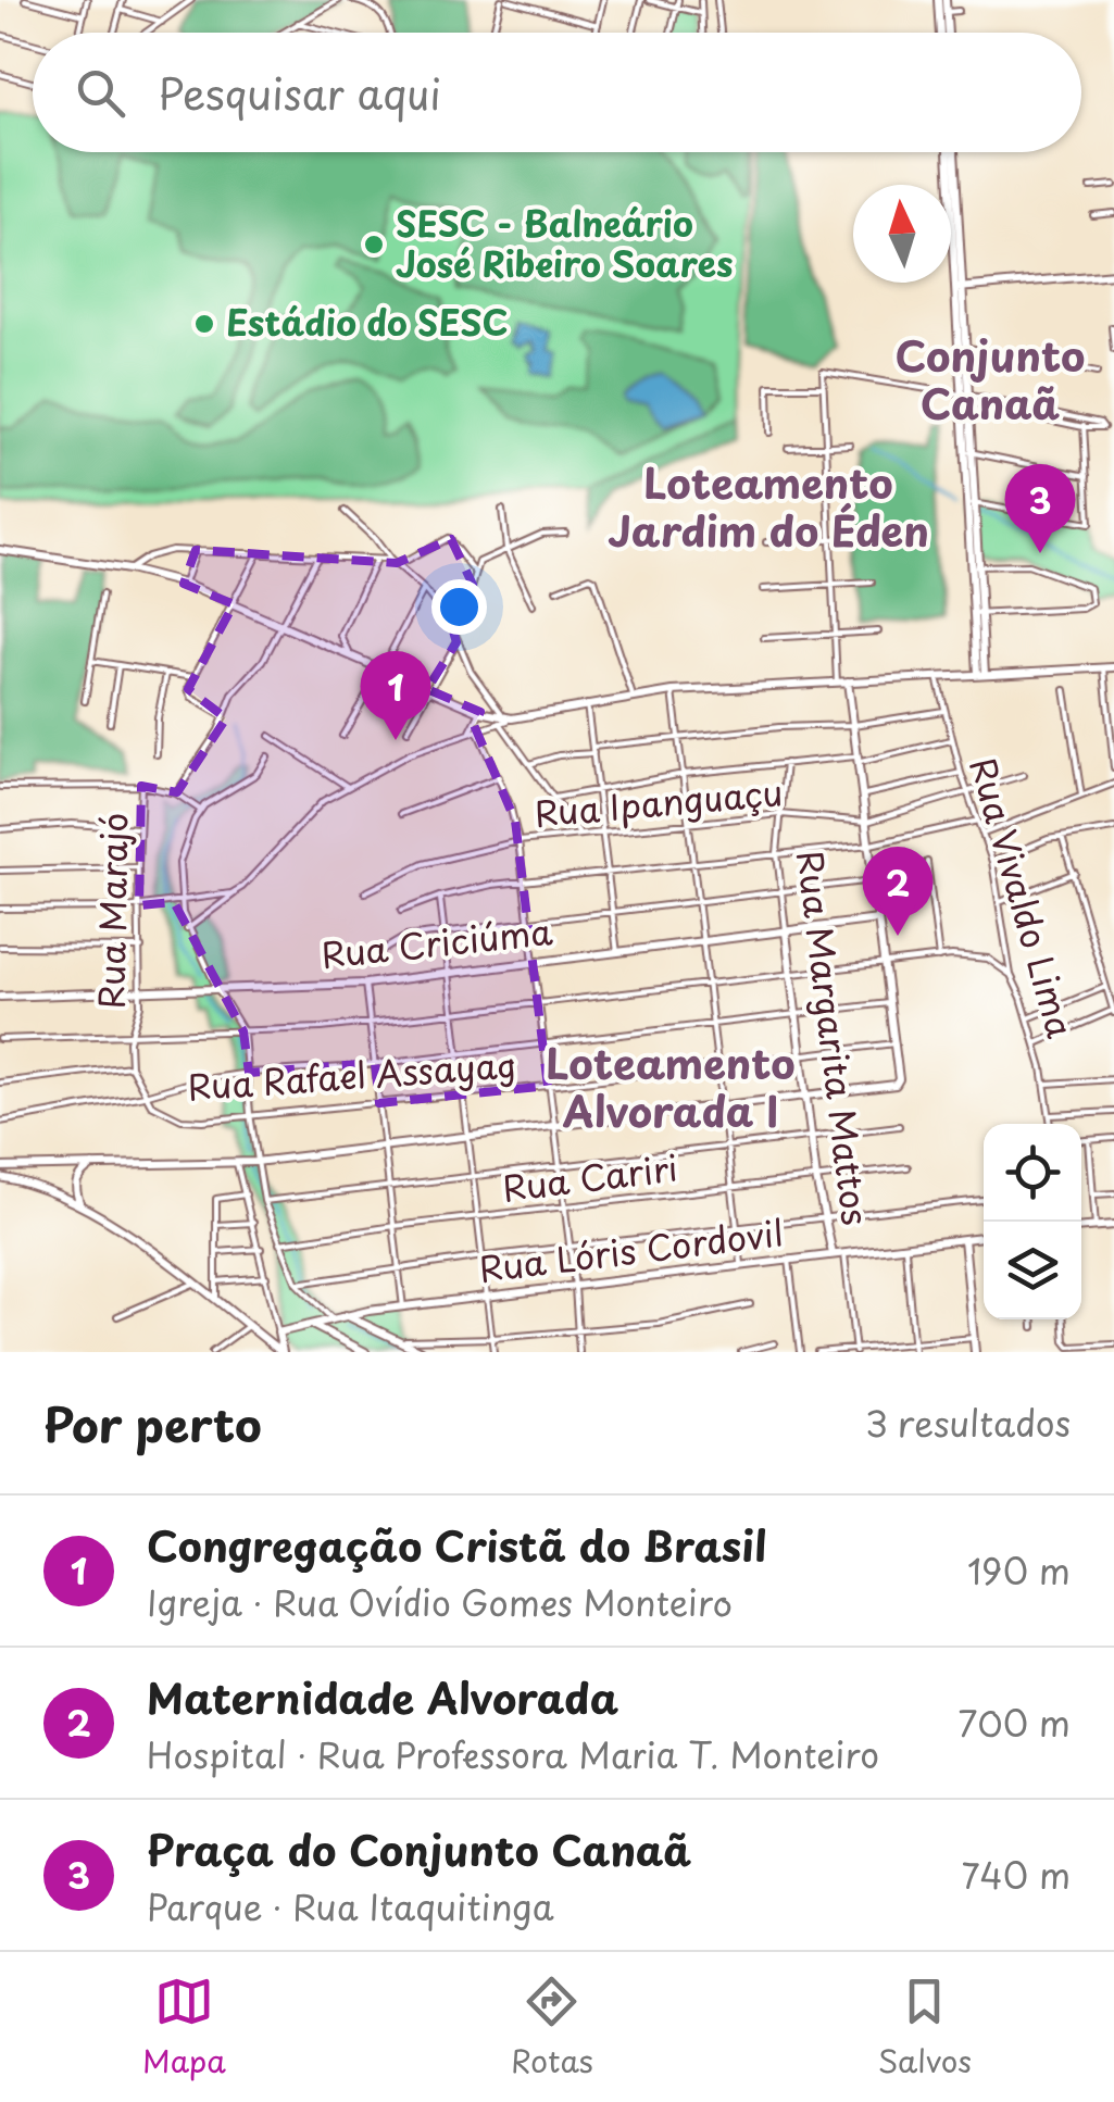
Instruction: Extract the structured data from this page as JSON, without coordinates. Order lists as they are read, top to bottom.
{
  "streets": {
    "street": [
      "Rua Ipanguaçu",
      "Rua Vivaldo Lima",
      "Rua Marajó",
      "Rua Criciúma",
      "Rua Margarita Mattos",
      "Rua Rafael Assayag",
      "Rua Cariri",
      "Rua Lóris Cordovil"
    ]
  },
  "crossings": [
    ["Rua Ipanguaçu", "Rua Vivaldo Lima"],
    ["Rua Ipanguaçu", "Rua Margarita Mattos"],
    ["Rua Marajó", "Rua Criciúma"],
    ["Rua Marajó", "Rua Rafael Assayag"],
    ["Rua Criciúma", "Rua Margarita Mattos"],
    ["Rua Margarita Mattos", "Rua Rafael Assayag"],
    ["Rua Margarita Mattos", "Rua Cariri"],
    ["Rua Margarita Mattos", "Rua Lóris Cordovil"]
  ],
  "districts": ["Conjunto Canaã", "Loteamento Jardim do Éden", "Loteamento Alvorada I"],
  "places": ["SESC - Balneário José Ribeiro Soares", "Estádio do SESC"],
  "north": "top",
  "page": {
    "search": "Pesquisar aqui",
    "pins": ["3", "1", "2"],
    "heading": ["Por perto", "3 resultados"],
    "list": [
      {
        "mark": "1",
        "name": "Congregação Cristã do Brasil",
        "note": "Igreja · Rua Ovídio Gomes Monteiro",
        "value": "190 m"
      },
      {
        "mark": "2",
        "name": "Maternidade Alvorada",
        "note": "Hospital · Rua Professora Maria T. Monteiro",
        "value": "700 m"
      },
      {
        "mark": "3",
        "name": "Praça do Conjunto Canaã",
        "note": "Parque · Rua Itaquitinga",
        "value": "740 m"
      }
    ],
    "nav": ["Mapa", "Rotas", "Salvos"]
  }
}
